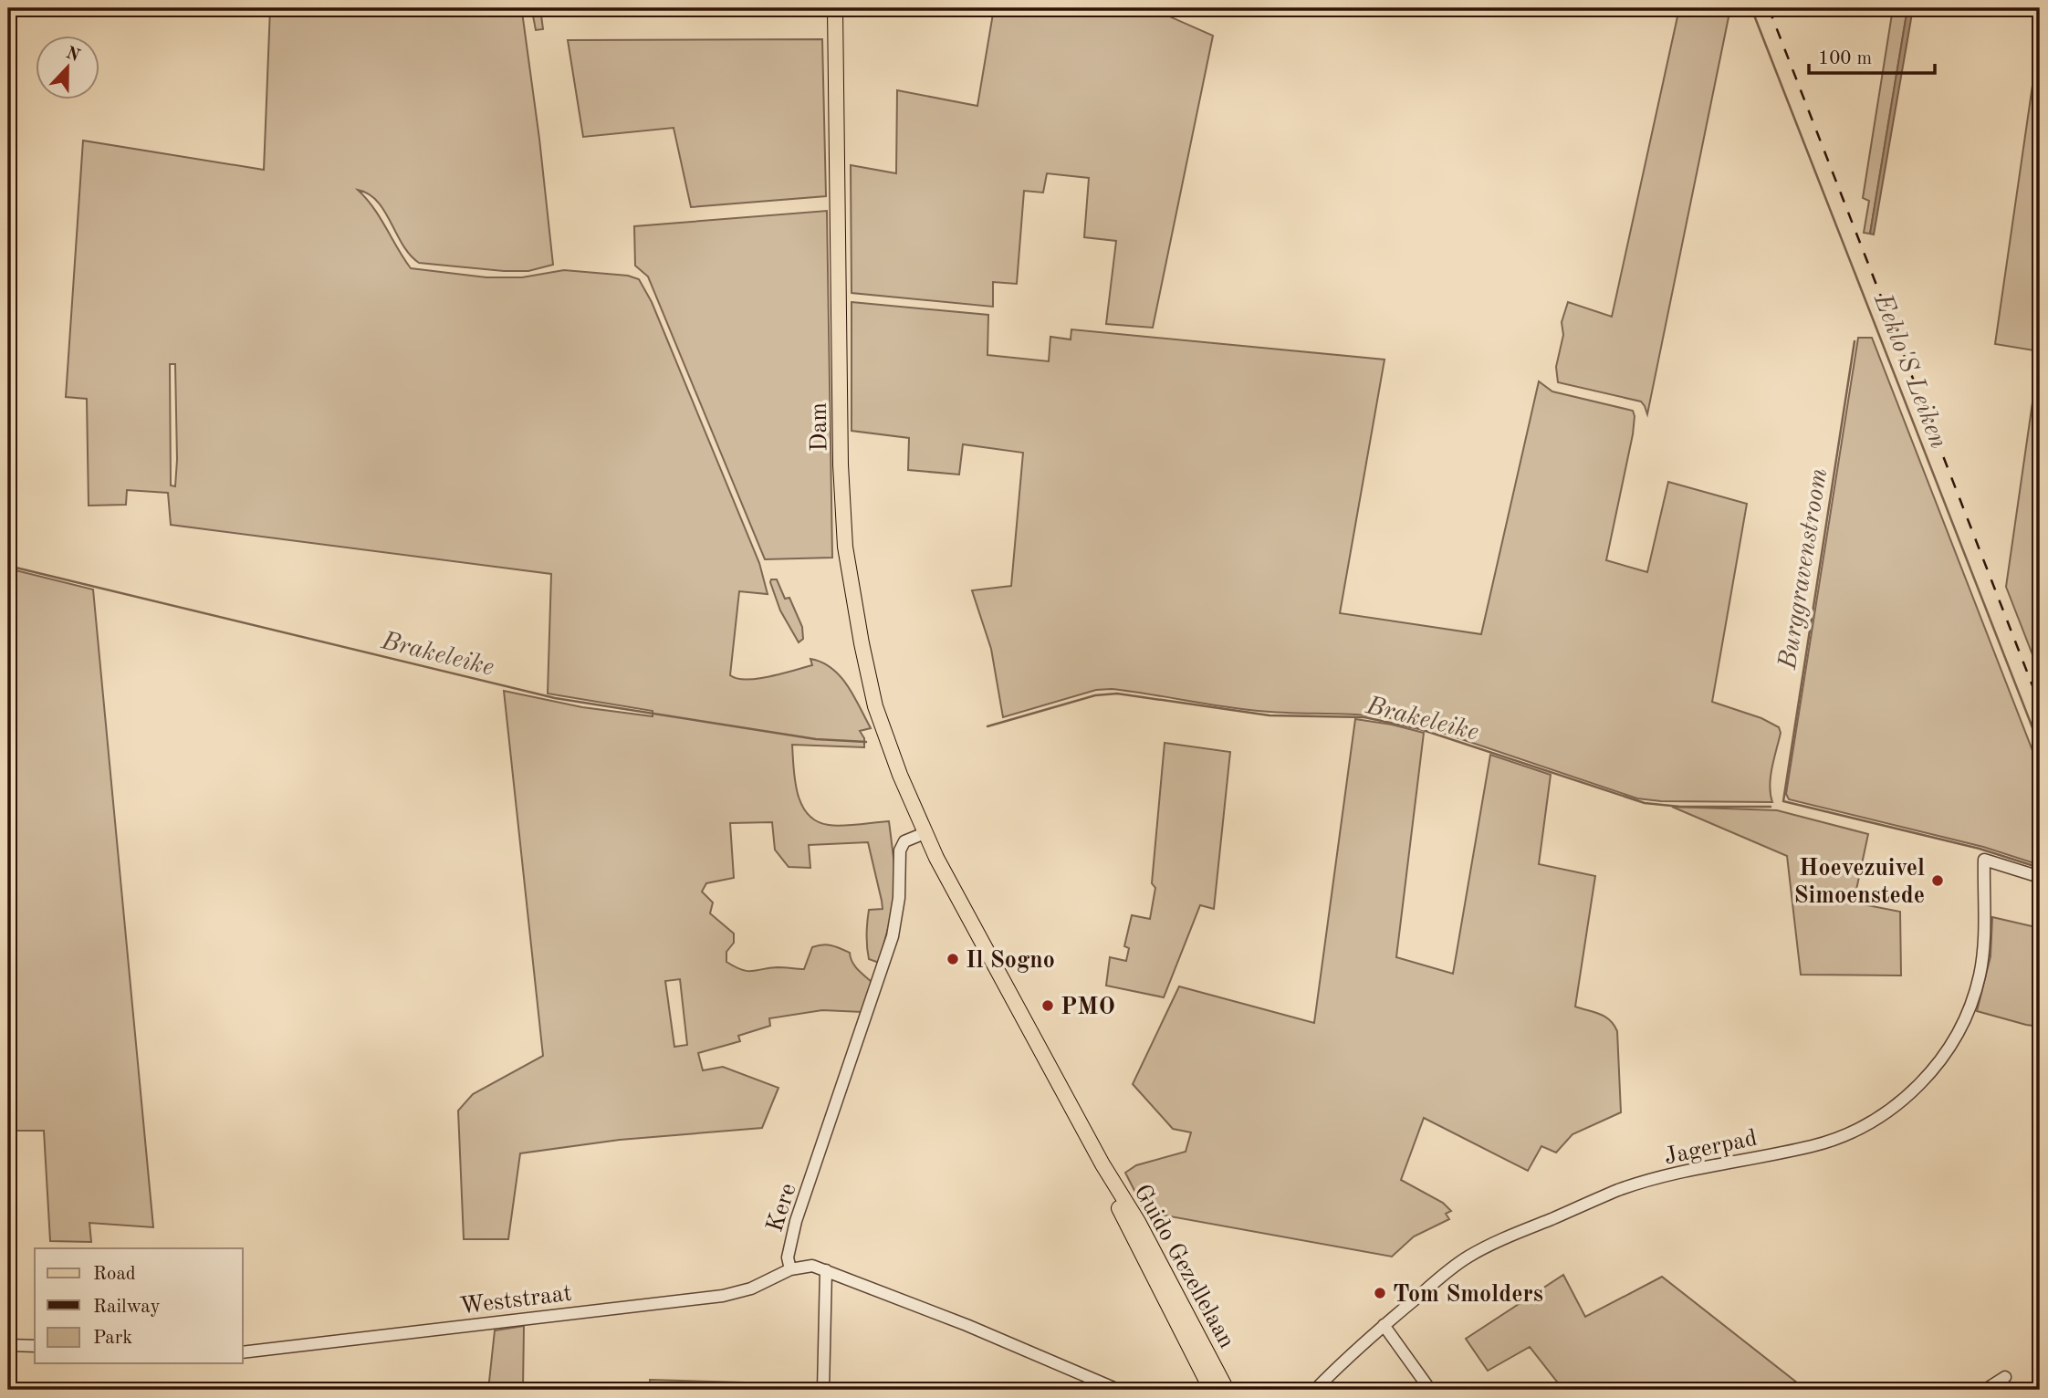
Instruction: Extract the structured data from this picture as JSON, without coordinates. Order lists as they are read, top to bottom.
{
  "streets": {
    "main road": ["Dam", "Guido Gezellelaan"],
    "street": ["Jagerpad", "Kere", "Weststraat"]
  },
  "crossings": [
    ["Dam", "Kere"],
    ["Dam", "Guido Gezellelaan"],
    ["Kere", "Guido Gezellelaan"],
    ["Kere", "Weststraat"]
  ],
  "water": ["Eeklo'S Leiken", "Burggravenstroom", "Brakeleike"],
  "places": [
    "Hoevezuivel Simoenstede",
    "Il Sogno",
    "PMO",
    "Tom Smolders"
  ],
  "legend": ["Road", "Railway", "Park"],
  "scale_bar": "100 m",
  "north": "top"
}
